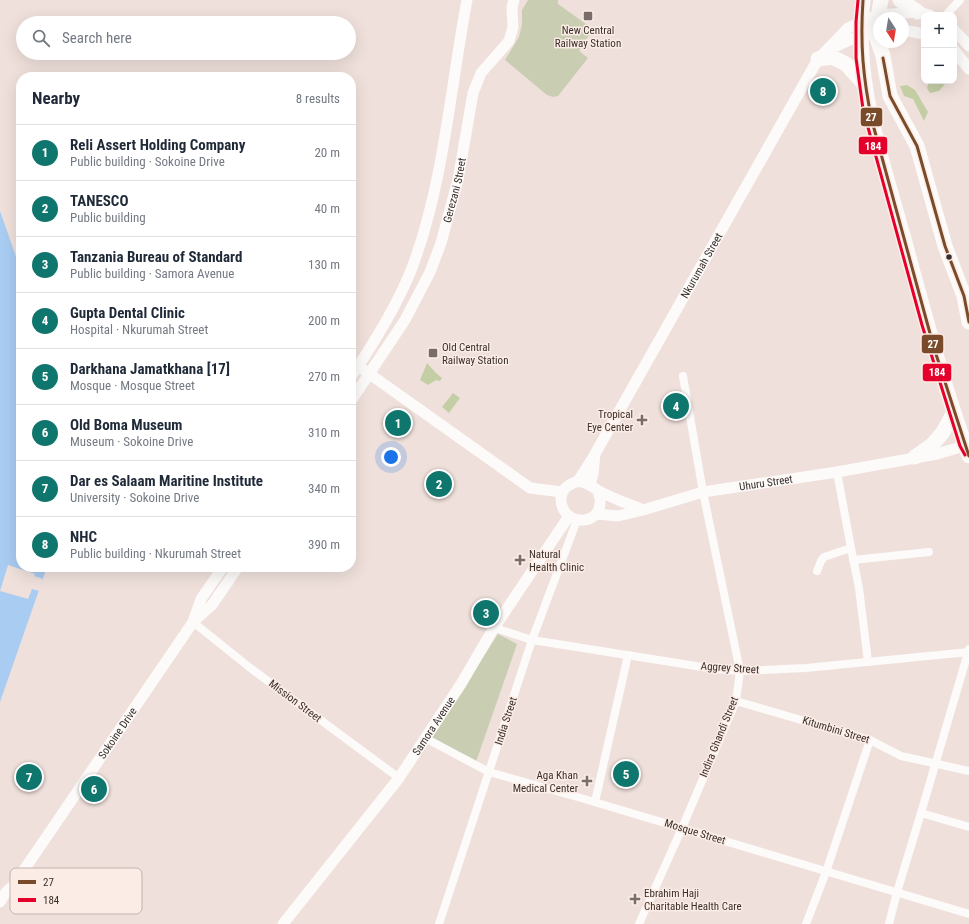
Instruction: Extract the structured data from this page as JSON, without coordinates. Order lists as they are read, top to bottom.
{
  "streets": {
    "main road": [
      "Gerezani Street",
      "Nkurumah Street",
      "Uhuru Street",
      "Samora Avenue",
      "Sokoine Drive"
    ],
    "street": [
      "Aggrey Street",
      "Mission Street",
      "India Street",
      "Kitumbini Street",
      "Indira Ghandi Street",
      "Mosque Street"
    ]
  },
  "crossings": [
    ["Nkurumah Street", "Uhuru Street"],
    ["Nkurumah Street", "India Street"],
    ["Nkurumah Street", "Samora Avenue"],
    ["Uhuru Street", "India Street"],
    ["Uhuru Street", "Samora Avenue"],
    ["Uhuru Street", "Indira Ghandi Street"],
    ["Aggrey Street", "India Street"],
    ["Aggrey Street", "Samora Avenue"],
    ["Aggrey Street", "Indira Ghandi Street"],
    ["Mission Street", "Samora Avenue"],
    ["Mission Street", "Sokoine Drive"],
    ["India Street", "Samora Avenue"],
    ["India Street", "Mosque Street"],
    ["Samora Avenue", "Mosque Street"],
    ["Kitumbini Street", "Indira Ghandi Street"],
    ["Indira Ghandi Street", "Mosque Street"]
  ],
  "places": {
    "transit": ["New Central Railway Station", "Old Central Railway Station"],
    "health": [
      "Tropical Eye Center",
      "Natural Health Clinic",
      "Aga Khan Medical Center",
      "Ebrahim Haji Charitable Health Care"
    ]
  },
  "lines": ["transit line 27", "transit line 184"],
  "legend": ["27", "184"],
  "north": "bottom",
  "page": {
    "map_buttons": ["+", "−"],
    "search": "Search here",
    "heading": ["Nearby", "8 results"],
    "pins": [
      "8",
      "4",
      "1",
      "2",
      "3",
      "5",
      "7",
      "6"
    ],
    "list": [
      {
        "mark": "1",
        "name": "Reli Assert Holding Company",
        "note": "Public building · Sokoine Drive",
        "value": "20 m"
      },
      {
        "mark": "2",
        "name": "TANESCO",
        "note": "Public building",
        "value": "40 m"
      },
      {
        "mark": "3",
        "name": "Tanzania Bureau of Standard",
        "note": "Public building · Samora Avenue",
        "value": "130 m"
      },
      {
        "mark": "4",
        "name": "Gupta Dental Clinic",
        "note": "Hospital · Nkurumah Street",
        "value": "200 m"
      },
      {
        "mark": "5",
        "name": "Darkhana Jamatkhana [17]",
        "note": "Mosque · Mosque Street",
        "value": "270 m"
      },
      {
        "mark": "6",
        "name": "Old Boma Museum",
        "note": "Museum · Sokoine Drive",
        "value": "310 m"
      },
      {
        "mark": "7",
        "name": "Dar es Salaam Maritine Institute",
        "note": "University · Sokoine Drive",
        "value": "340 m"
      },
      {
        "mark": "8",
        "name": "NHC",
        "note": "Public building · Nkurumah Street",
        "value": "390 m"
      }
    ]
  }
}
